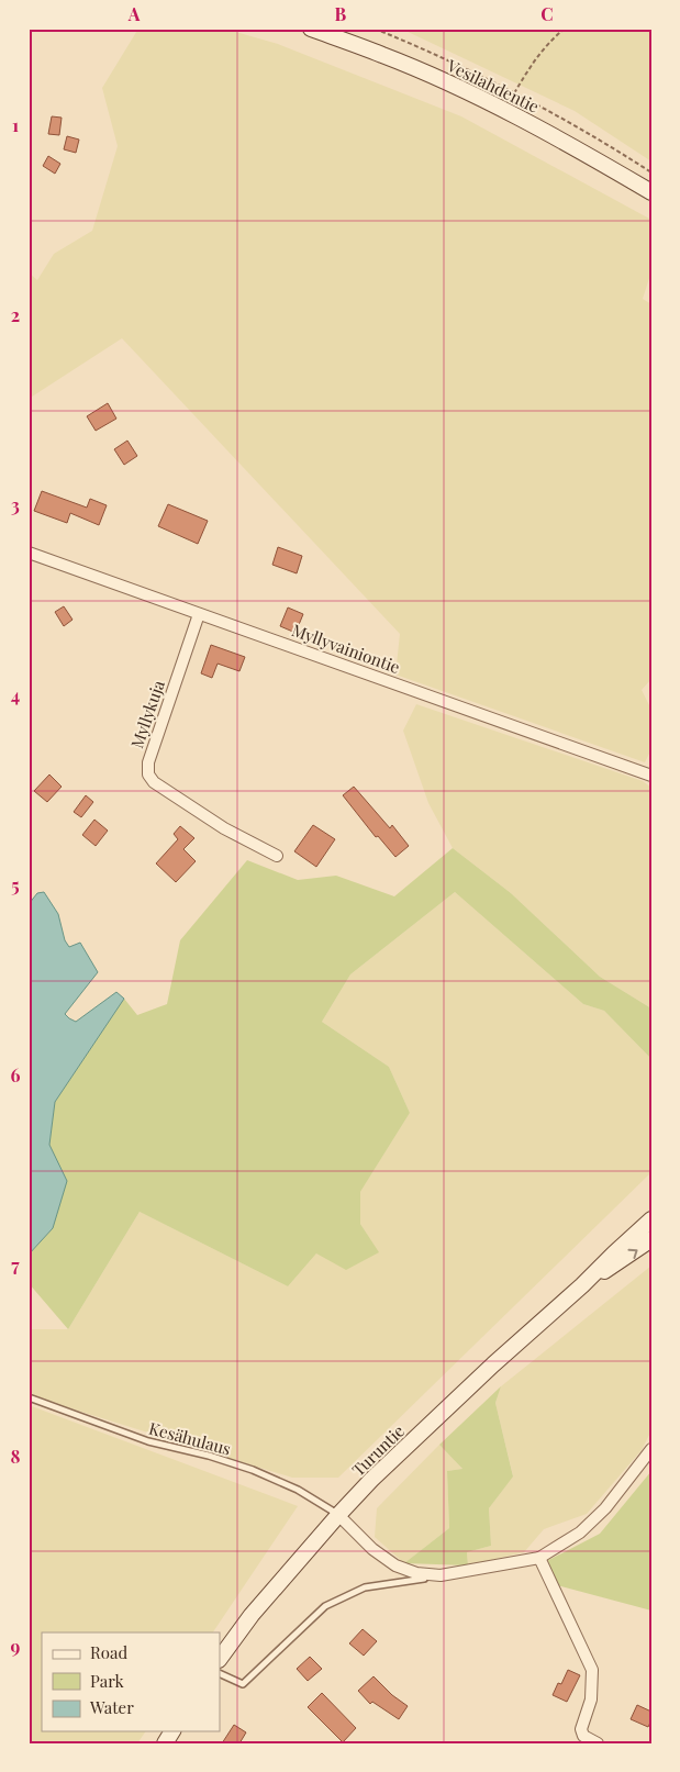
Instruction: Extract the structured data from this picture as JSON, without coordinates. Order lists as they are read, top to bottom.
{
  "streets": {
    "main road": ["Vesilahdentie", "Turuntie"],
    "street": ["Myllyvainiontie", "Myllykuja"],
    "lane": ["Kesähulaus"]
  },
  "crossings": [
    ["Myllyvainiontie", "Myllykuja"],
    ["Kesähulaus", "Turuntie"]
  ],
  "legend": ["Road", "Park", "Water"],
  "grid": {
    "columns": ["A", "B", "C"],
    "rows": [
      "1",
      "2",
      "3",
      "4",
      "5",
      "6",
      "7",
      "8",
      "9"
    ]
  }
}
